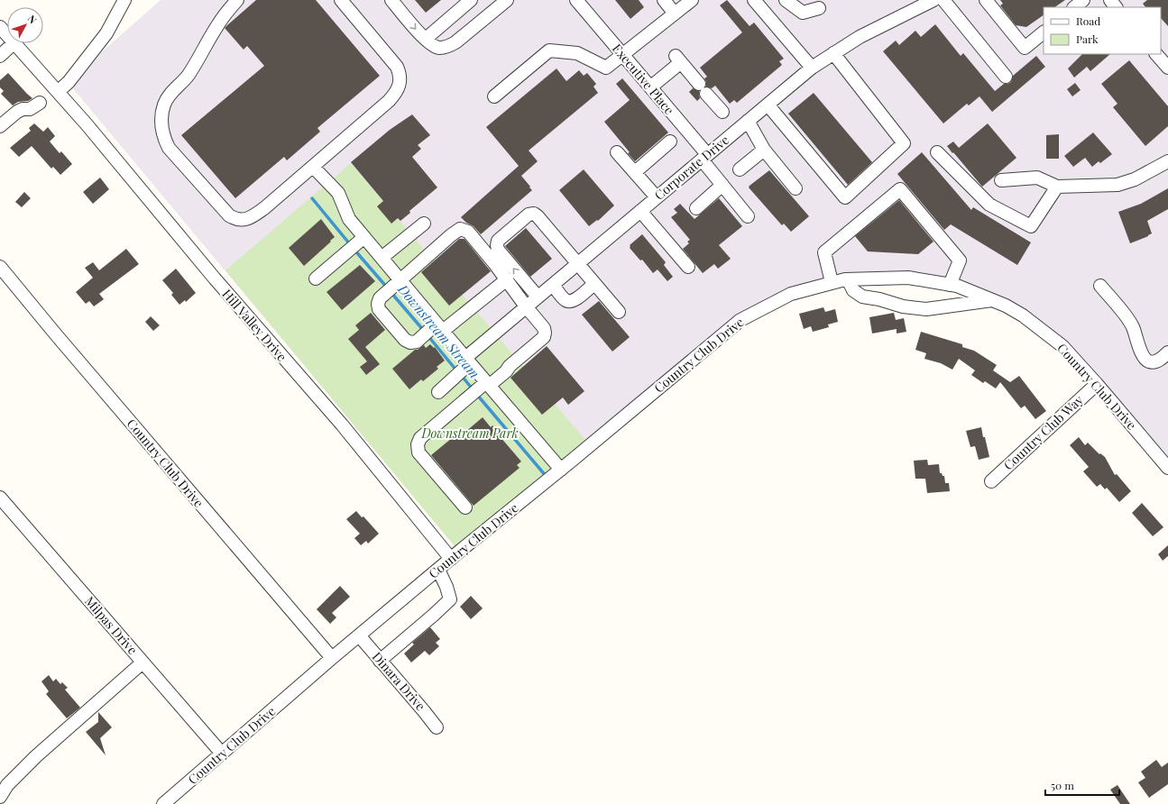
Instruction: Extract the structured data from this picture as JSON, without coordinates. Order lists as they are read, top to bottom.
{
  "streets": {
    "street": [
      "Executive Place",
      "Corporate Drive",
      "Hill Valley Drive",
      "Country Club Drive",
      "Country Club Way",
      "Milpas Drive",
      "Dinara Drive"
    ]
  },
  "crossings": [
    ["Executive Place", "Corporate Drive"],
    ["Hill Valley Drive", "Country Club Drive"],
    ["Country Club Drive", "Country Club Way"],
    ["Country Club Drive", "Milpas Drive"],
    ["Country Club Drive", "Dinara Drive"]
  ],
  "water": ["Downstream Stream"],
  "parks": ["Downstream Park"],
  "legend": ["Road", "Park"],
  "scale_bar": "50 m",
  "north": "top right"
}
